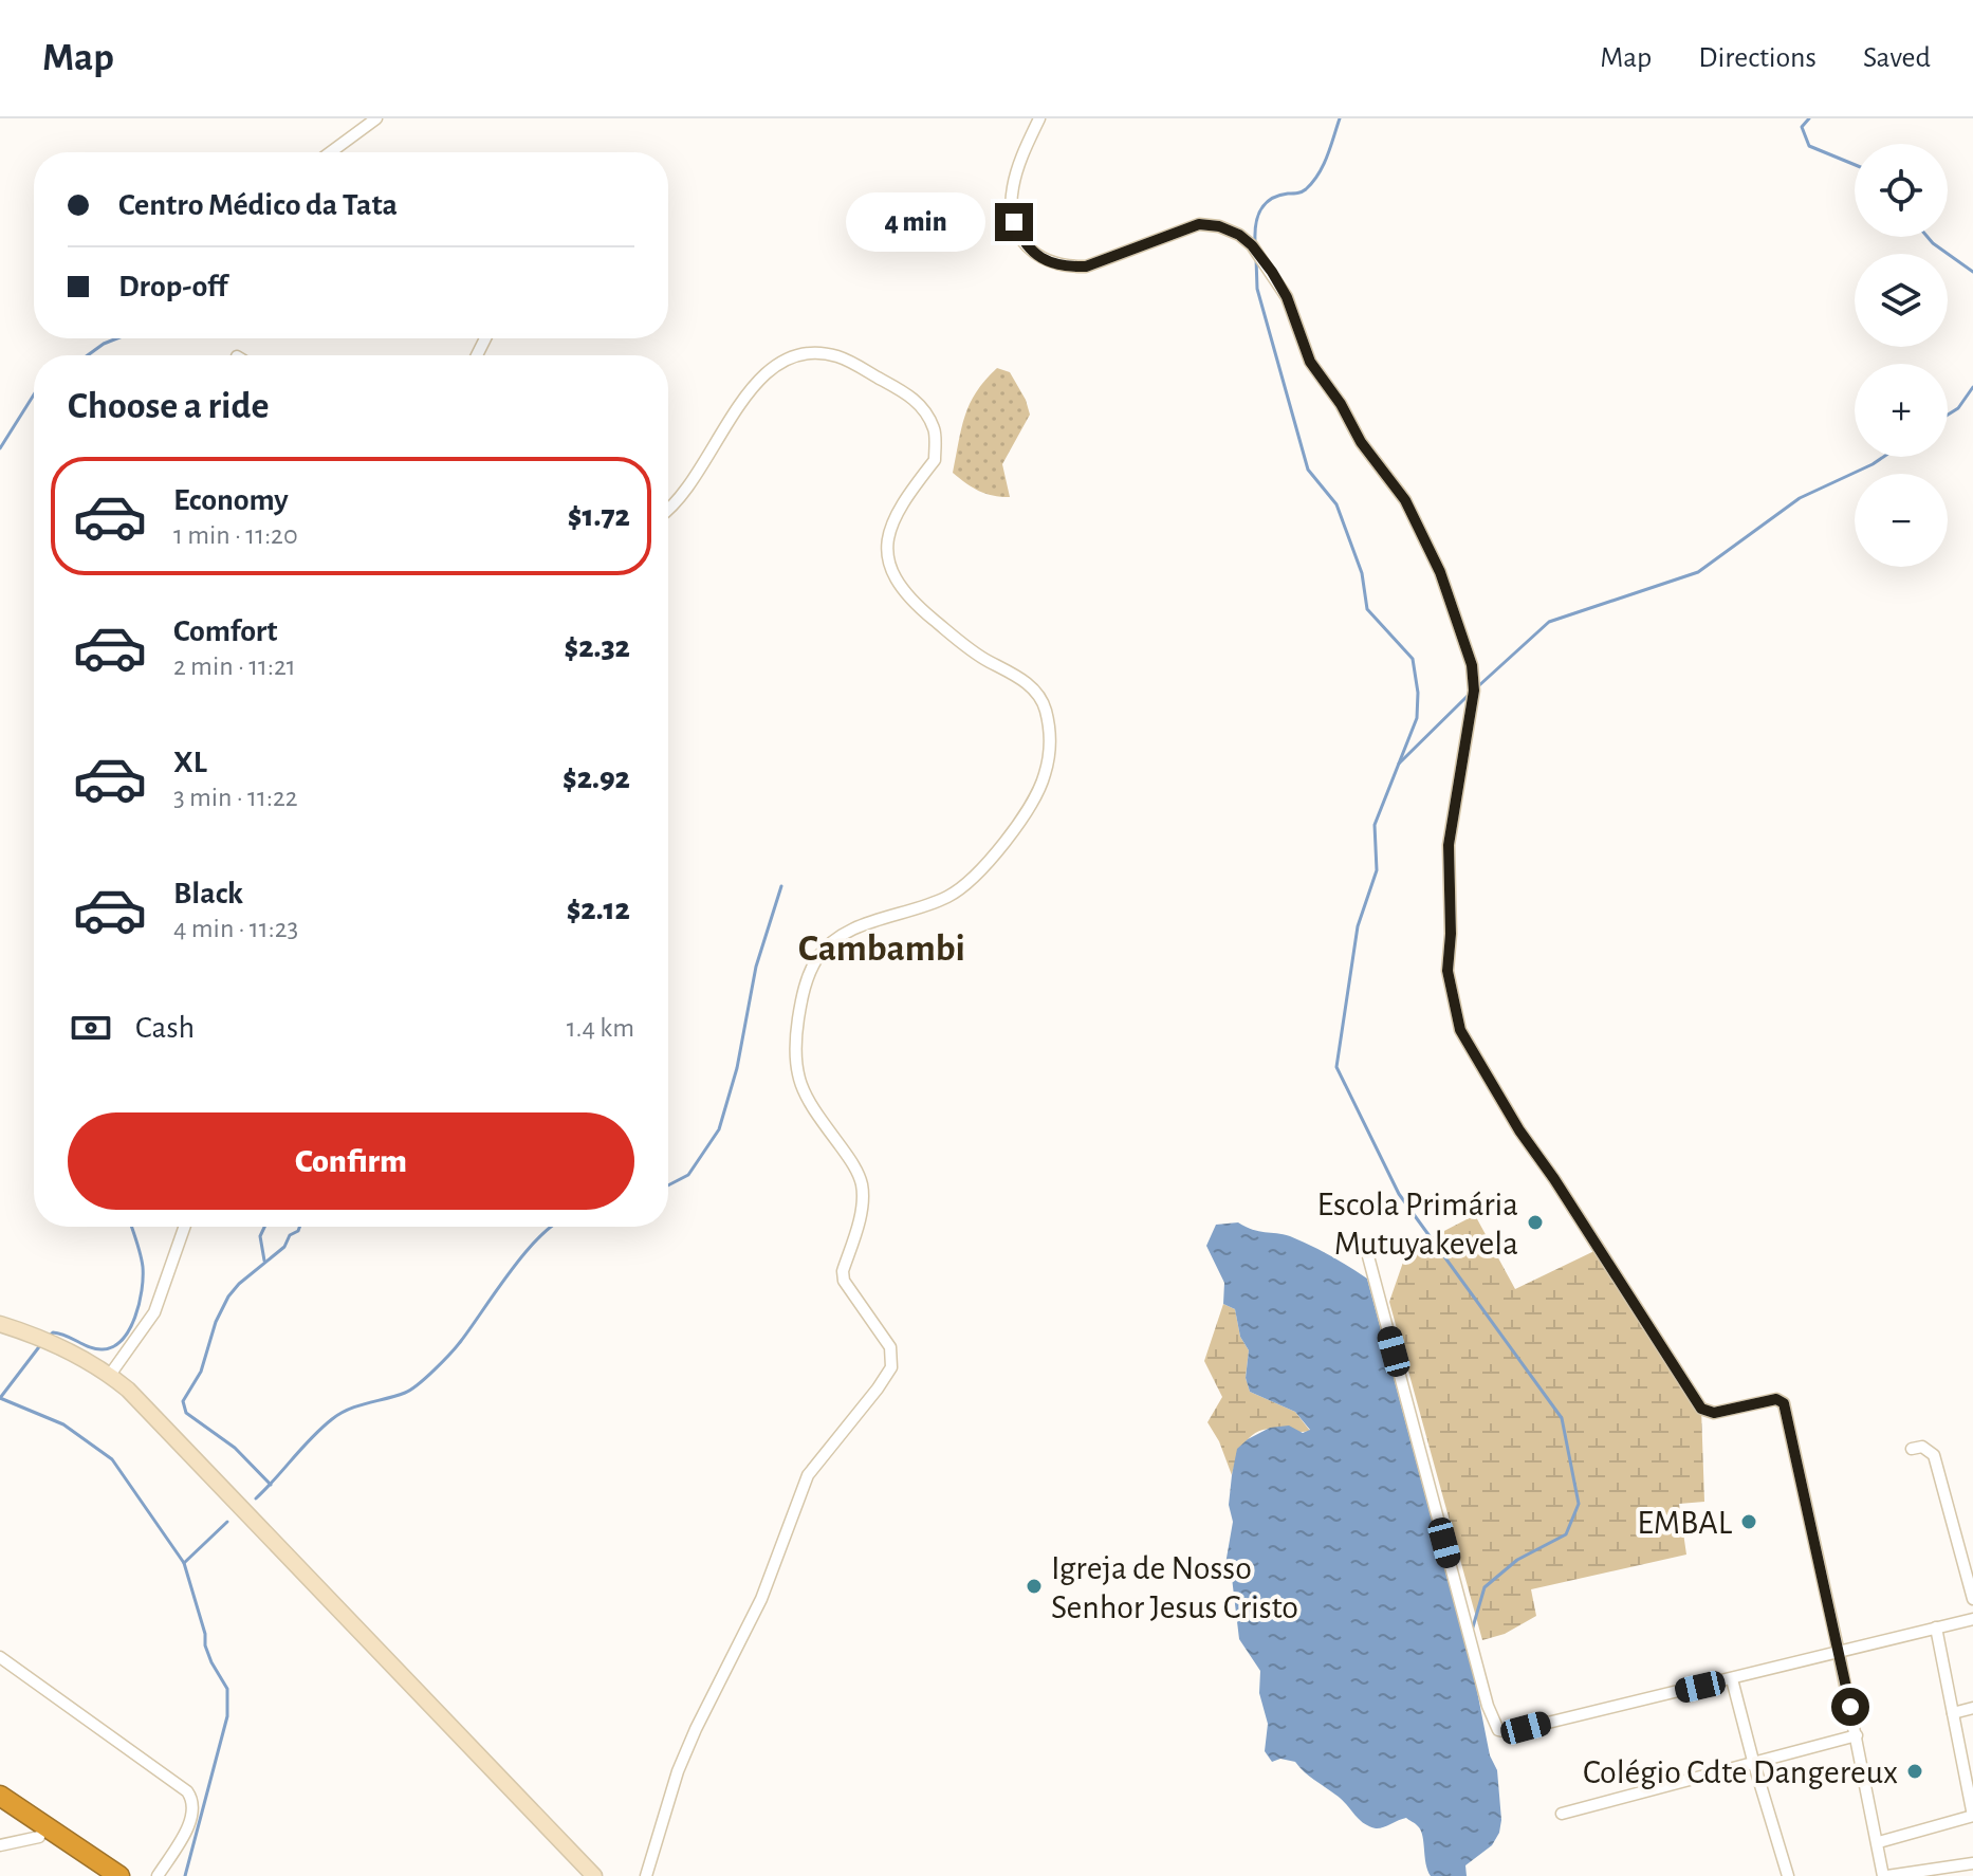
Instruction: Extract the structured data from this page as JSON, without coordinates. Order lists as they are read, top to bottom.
{
  "districts": ["Cambambi"],
  "places": [
    "Escola Primária Mutuyakevela",
    "EMBAL",
    "Igreja de Nosso Senhor Jesus Cristo",
    "Colégio Cdte Dangereux"
  ],
  "page": {
    "header": "Map",
    "nav": ["Map", "Directions", "Saved"],
    "map_buttons": ["+", "−"],
    "banner": ["Centro Médico da Tata", "Drop-off"],
    "bubble": "4 min",
    "heading": "Choose a ride",
    "list": [
      {
        "name": "Economy",
        "note": "1 min · 11:20",
        "value": "$1.72"
      },
      {
        "name": "Comfort",
        "note": "2 min · 11:21",
        "value": "$2.32"
      },
      {
        "name": "XL",
        "note": "3 min · 11:22",
        "value": "$2.92"
      },
      {
        "name": "Black",
        "note": "4 min · 11:23",
        "value": "$2.12"
      }
    ],
    "pay": ["Cash", "1.4 km"],
    "buttons": "Confirm"
  }
}
